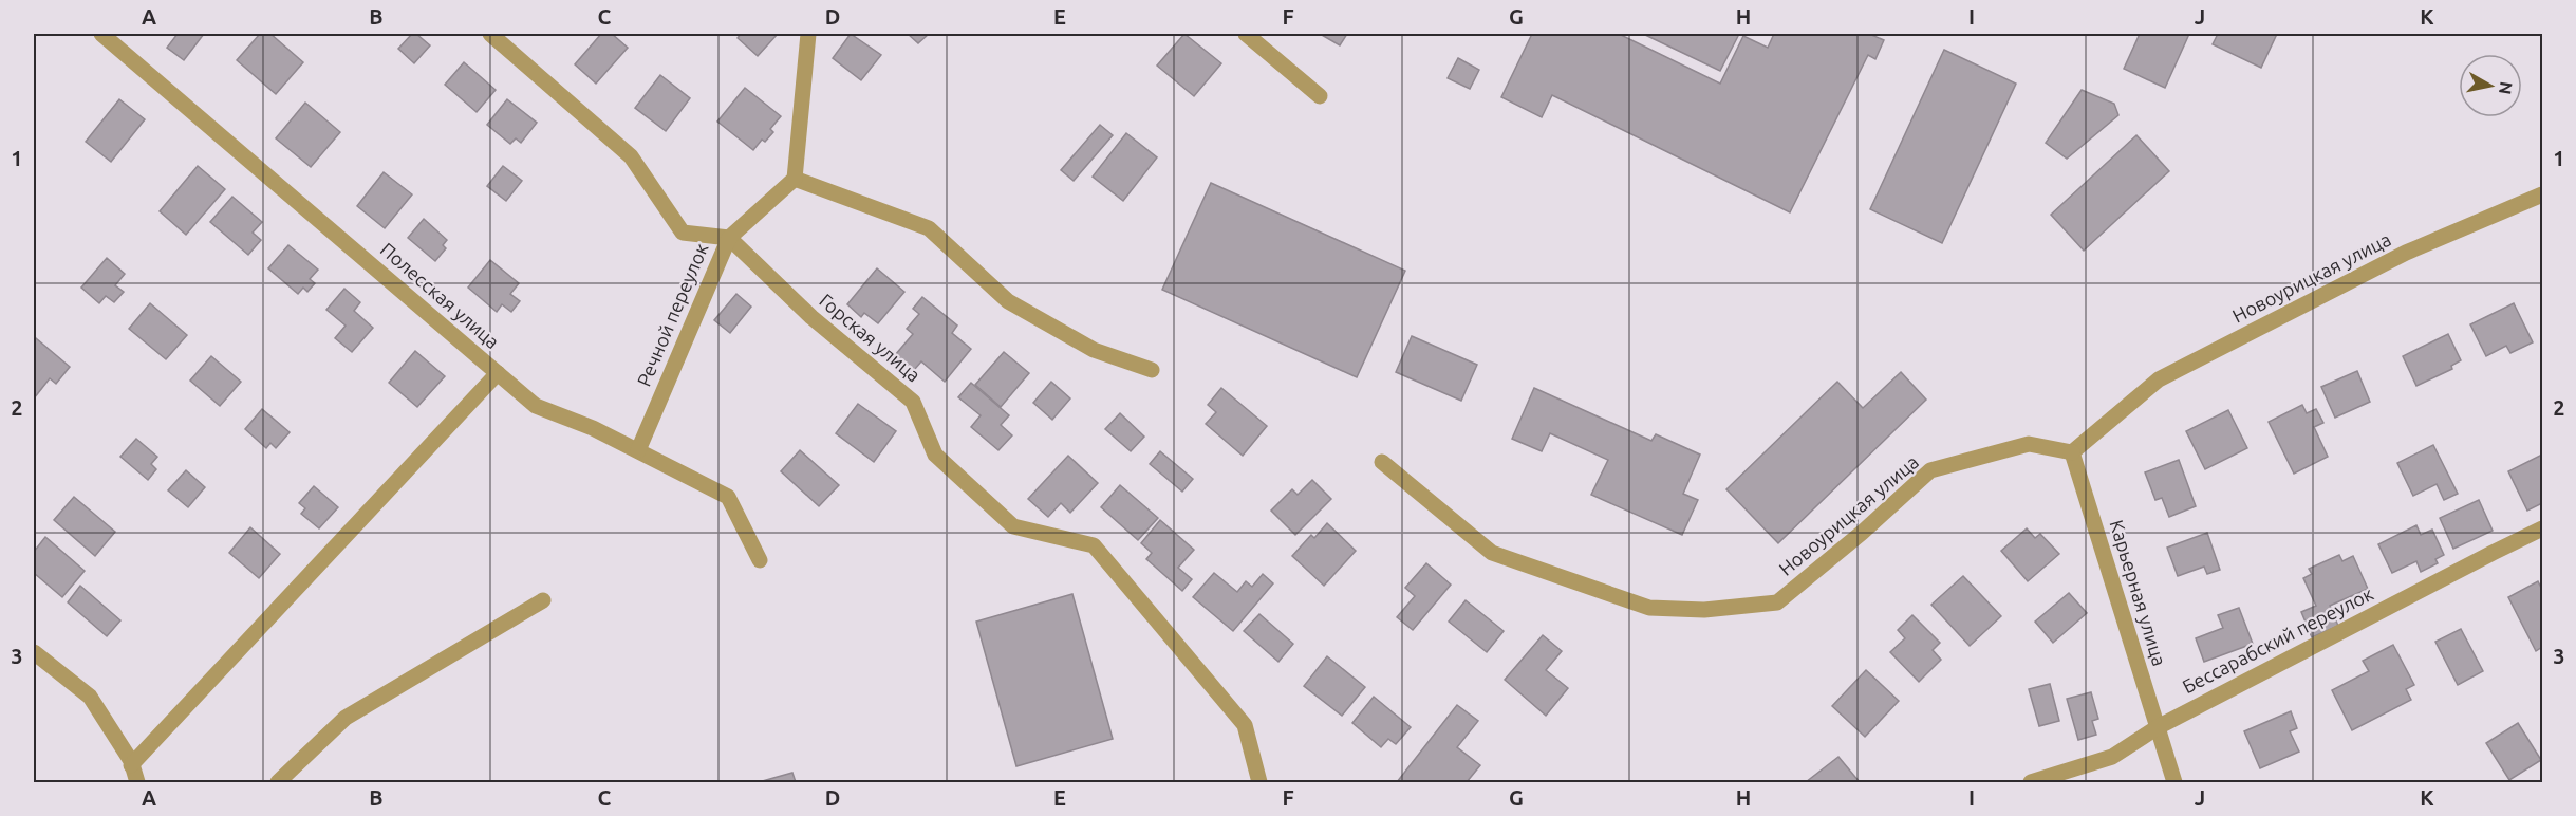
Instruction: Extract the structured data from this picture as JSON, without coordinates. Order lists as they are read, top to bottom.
{
  "streets": {
    "street": [
      "Новоурицкая улица",
      "Полесская улица",
      "Речной переулок",
      "Горская улица",
      "Карьерная улица",
      "Бессарабский переулок"
    ]
  },
  "crossings": [
    ["Новоурицкая улица", "Карьерная улица"],
    ["Полесская улица", "Речной переулок"],
    ["Речной переулок", "Горская улица"],
    ["Карьерная улица", "Бессарабский переулок"]
  ],
  "north": "right",
  "grid": {
    "columns": [
      "A",
      "B",
      "C",
      "D",
      "E",
      "F",
      "G",
      "H",
      "I",
      "J",
      "K"
    ],
    "rows": ["1", "2", "3"]
  }
}
